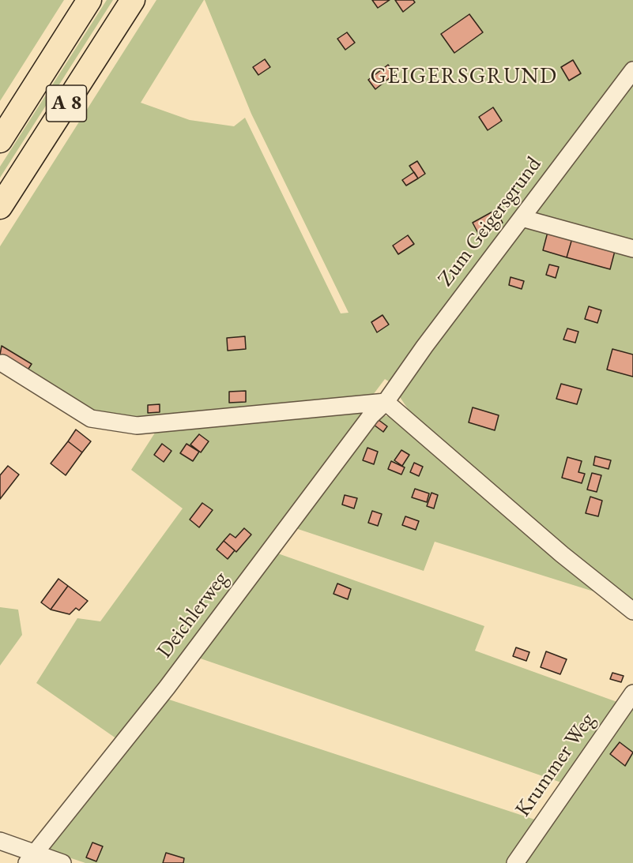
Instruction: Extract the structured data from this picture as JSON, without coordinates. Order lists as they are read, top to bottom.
{
  "streets": {
    "highway": ["A 8"],
    "lane": ["Zum Geigersgrund", "Deichlerweg", "Krummer Weg"]
  },
  "crossings": [
    ["Zum Geigersgrund", "Deichlerweg"]
  ],
  "districts": ["GEIGERSGRUND"]
}
